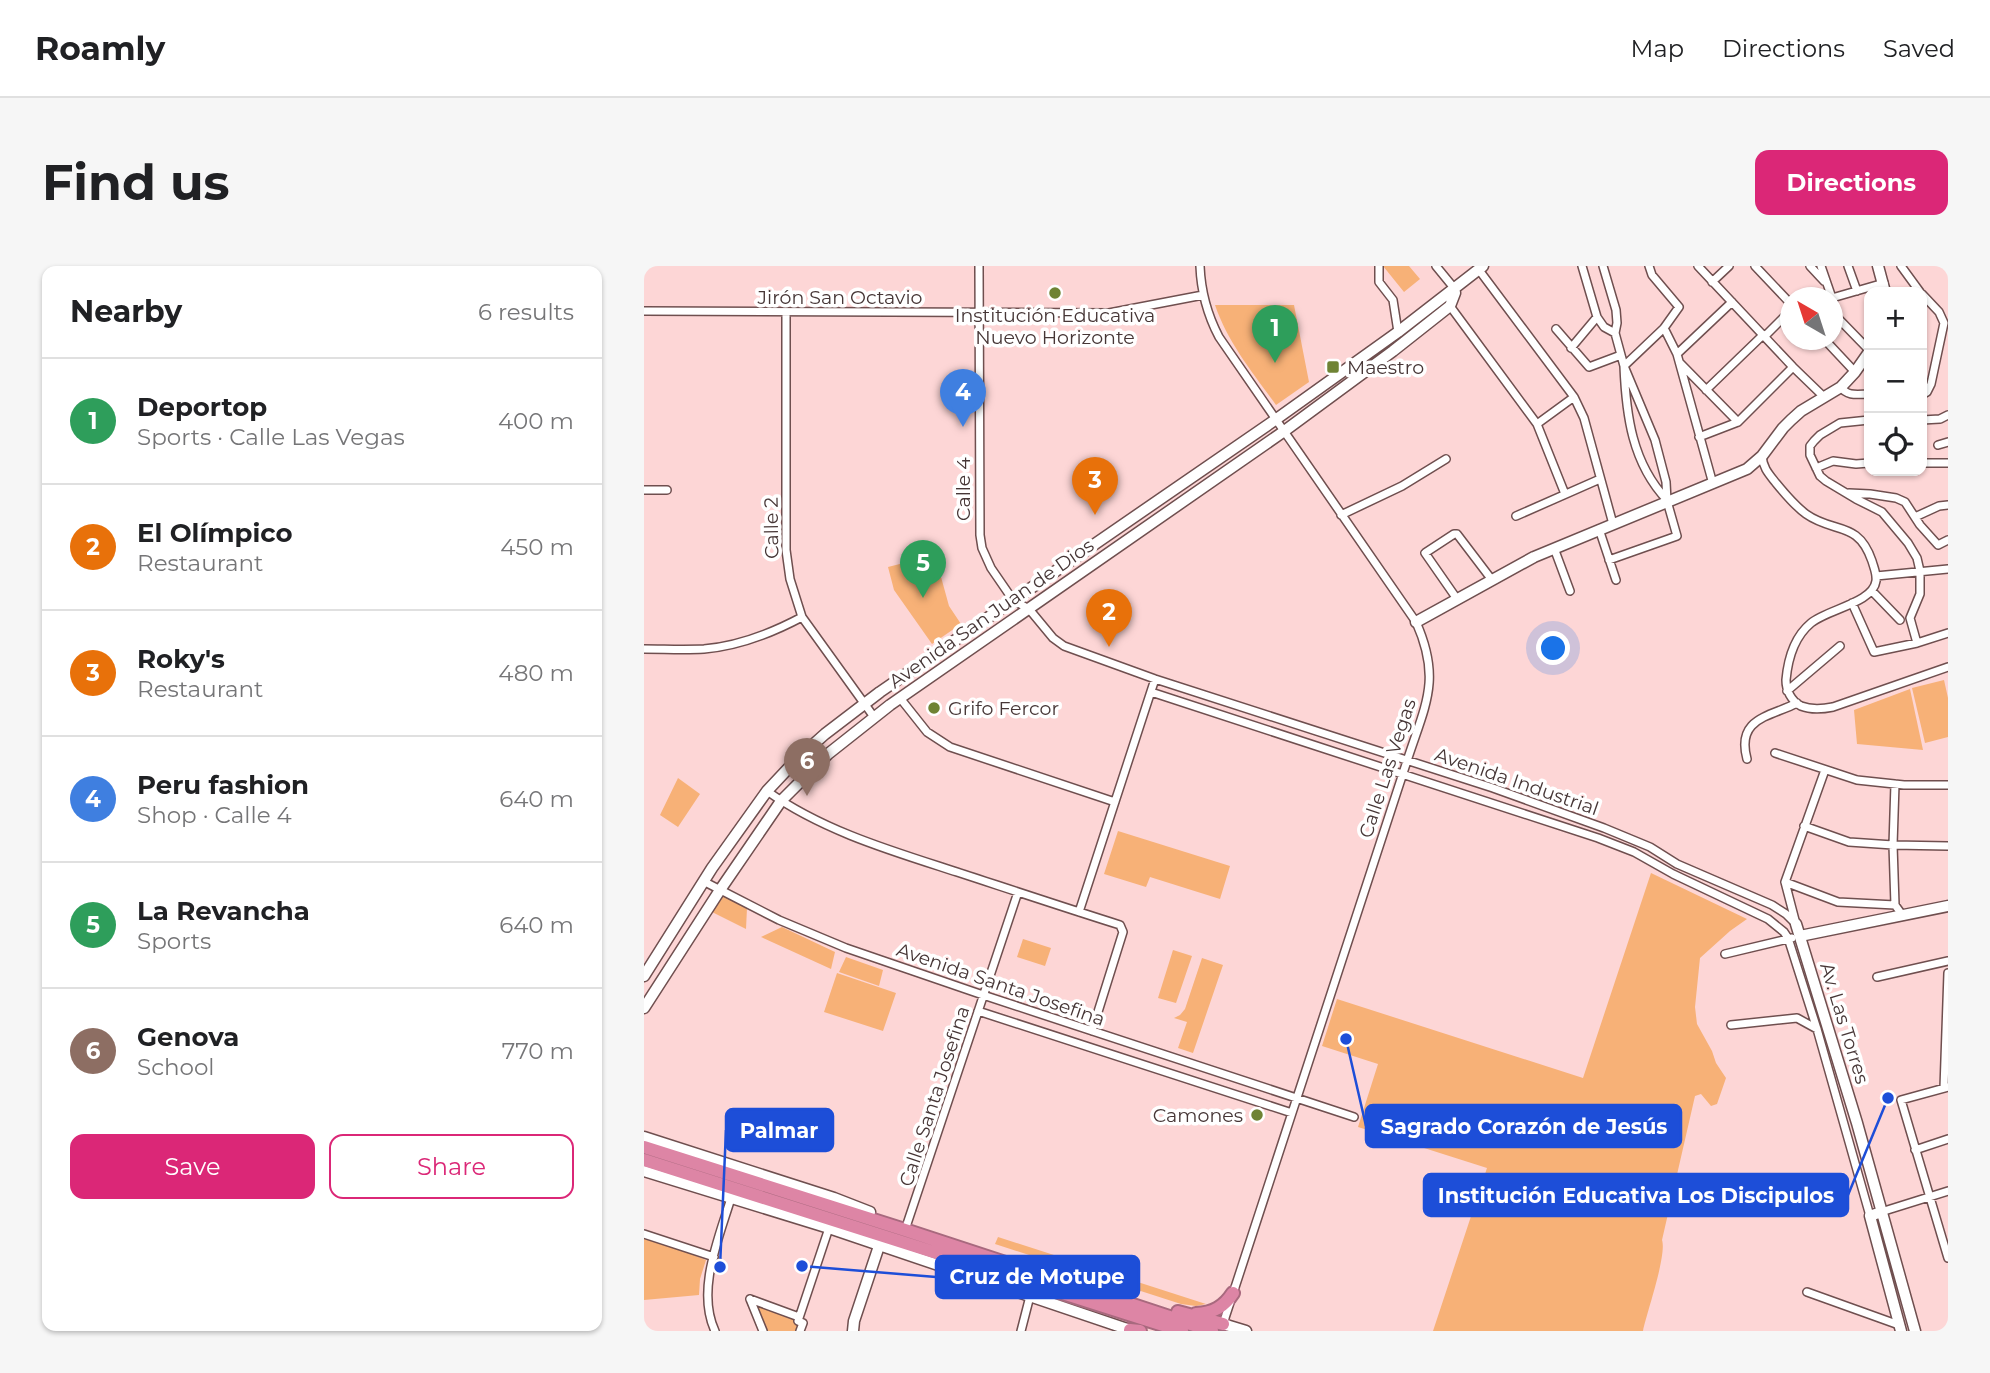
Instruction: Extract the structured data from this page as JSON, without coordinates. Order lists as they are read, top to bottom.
{
  "streets": {
    "main road": ["Avenida San Juan de Dios", "Av. Las Torres"],
    "street": [
      "Jirón San Octavio",
      "Calle 4",
      "Calle 2",
      "Calle Las Vegas",
      "Avenida Industrial",
      "Avenida Santa Josefina",
      "Calle Santa Josefina"
    ]
  },
  "crossings": [
    ["Jirón San Octavio", "Calle 4"],
    ["Jirón San Octavio", "Calle 2"],
    ["Jirón San Octavio", "Calle Las Vegas"],
    ["Calle 4", "Avenida San Juan de Dios"],
    ["Calle 4", "Avenida Industrial"],
    ["Calle 2", "Avenida San Juan de Dios"],
    ["Avenida San Juan de Dios", "Calle Las Vegas"],
    ["Avenida San Juan de Dios", "Avenida Industrial"],
    ["Avenida San Juan de Dios", "Avenida Santa Josefina"],
    ["Calle Las Vegas", "Avenida Industrial"],
    ["Calle Las Vegas", "Avenida Santa Josefina"],
    ["Avenida Industrial", "Av. Las Torres"],
    ["Avenida Santa Josefina", "Calle Santa Josefina"]
  ],
  "places": {
    "other": [
      "Institución Educativa Nuevo Horizonte",
      "Grifo Fercor",
      "Sagrado Corazón de Jesús",
      "Institución Educativa Los Discipulos",
      "Camones",
      "Cruz de Motupe",
      "Palmar"
    ],
    "transit": ["Maestro"]
  },
  "north": "top left",
  "page": {
    "header": "Roamly",
    "nav": ["Map", "Directions", "Saved"],
    "buttons": [
      "Directions",
      ["Save", "Share"]
    ],
    "title": "Find us",
    "heading": ["Nearby", "6 results"],
    "map_buttons": ["+", "−"],
    "pins": [
      "1",
      "4",
      "3",
      "5",
      "2",
      "6"
    ],
    "list": [
      {
        "mark": "1",
        "name": "Deportop",
        "note": "Sports · Calle Las Vegas",
        "value": "400 m"
      },
      {
        "mark": "2",
        "name": "El Olímpico",
        "note": "Restaurant",
        "value": "450 m"
      },
      {
        "mark": "3",
        "name": "Roky's",
        "note": "Restaurant",
        "value": "480 m"
      },
      {
        "mark": "4",
        "name": "Peru fashion",
        "note": "Shop · Calle 4",
        "value": "640 m"
      },
      {
        "mark": "5",
        "name": "La Revancha",
        "note": "Sports",
        "value": "640 m"
      },
      {
        "mark": "6",
        "name": "Genova",
        "note": "School",
        "value": "770 m"
      }
    ]
  }
}
